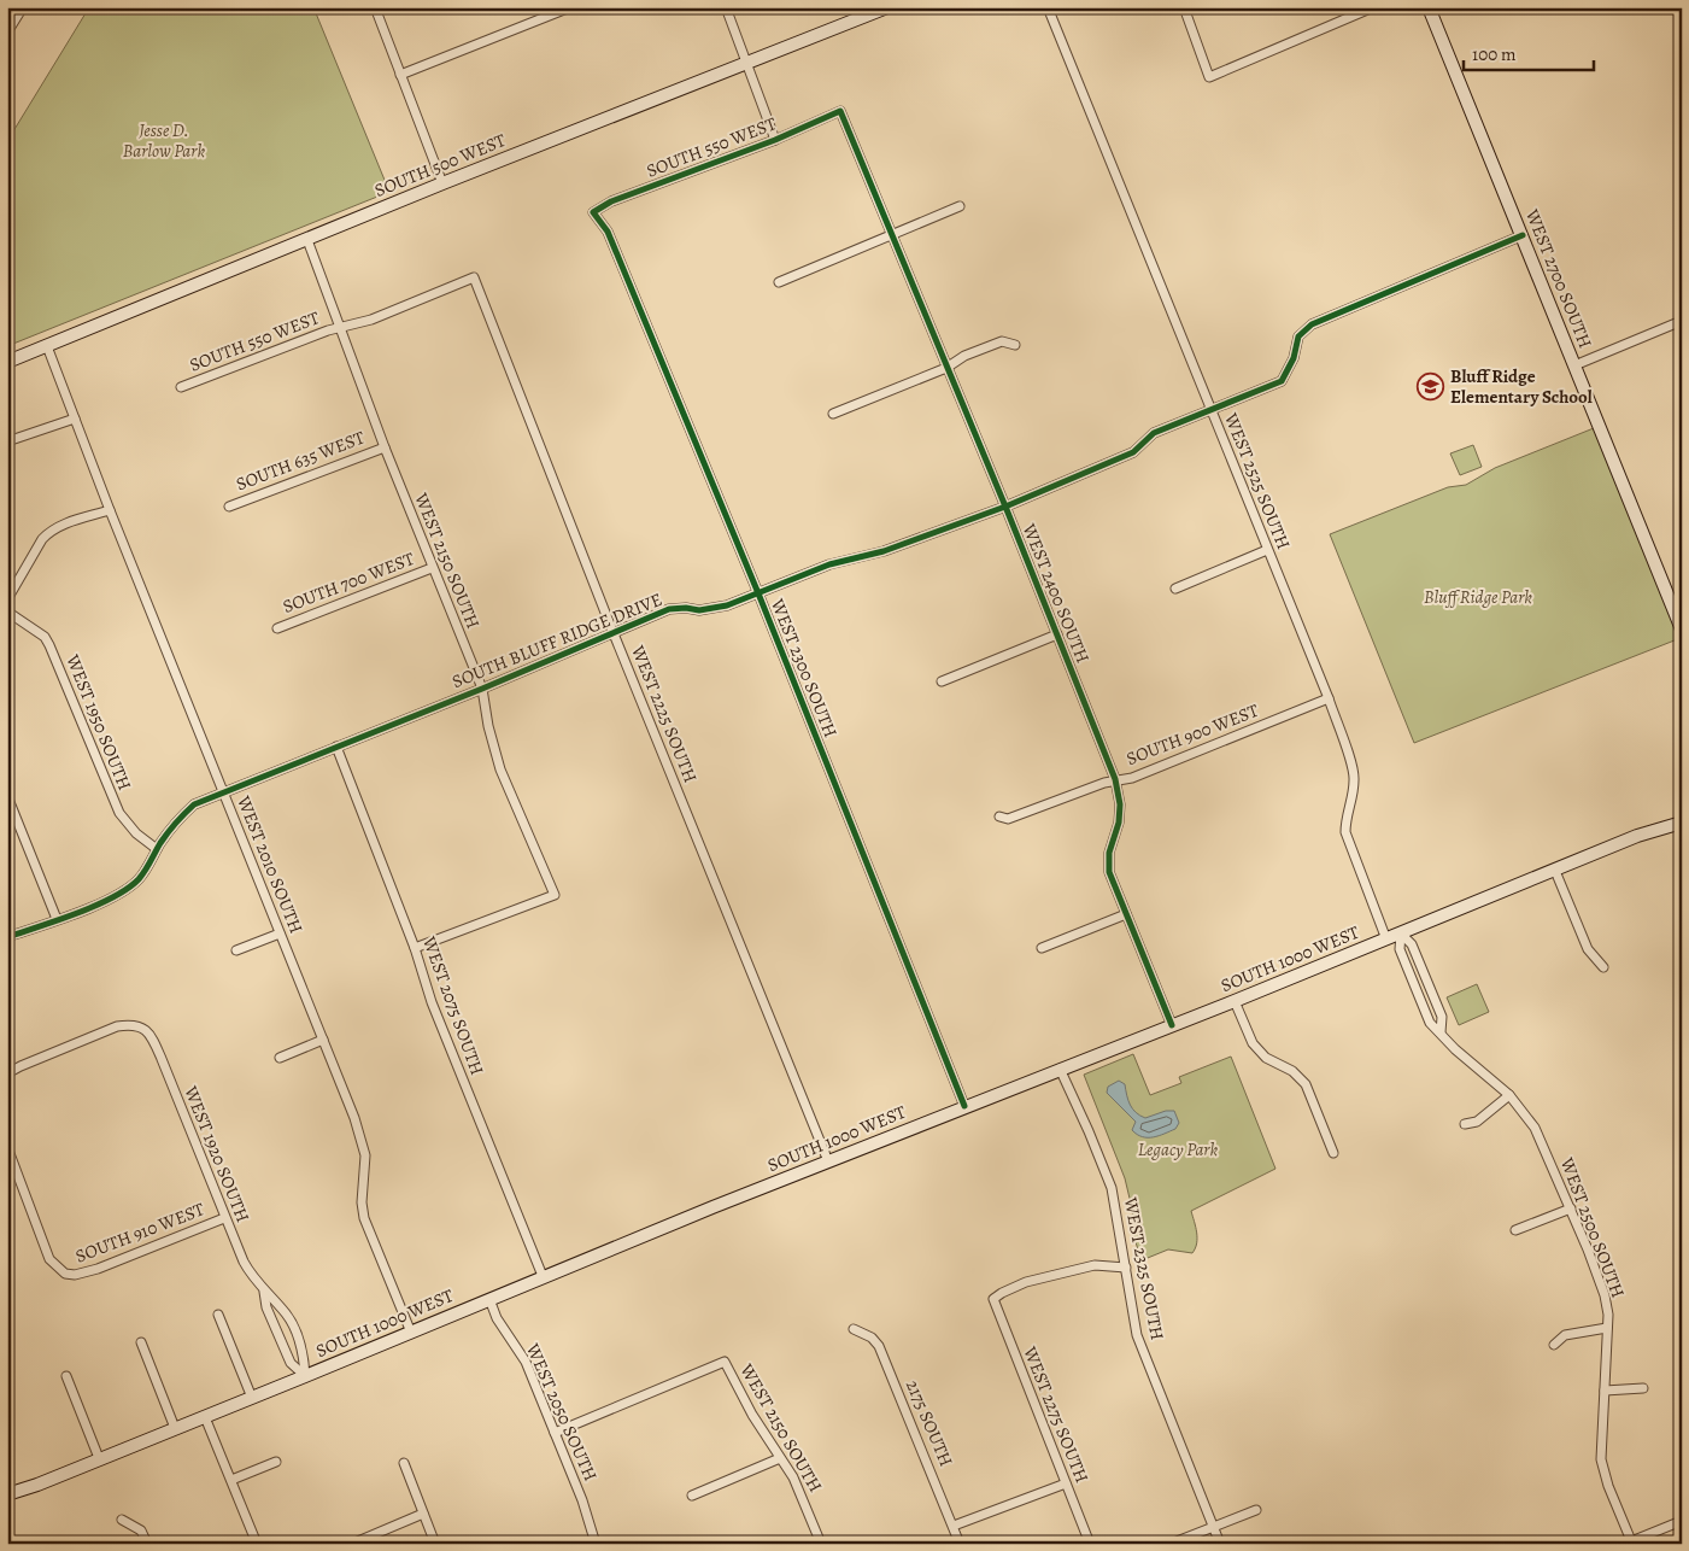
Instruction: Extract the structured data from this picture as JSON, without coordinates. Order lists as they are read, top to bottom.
{
  "streets": {
    "main road": ["SOUTH 500 WEST", "WEST 2700 SOUTH", "SOUTH 1000 WEST"],
    "street": [
      "SOUTH 550 WEST",
      "SOUTH 635 WEST",
      "WEST 2525 SOUTH",
      "WEST 2150 SOUTH",
      "SOUTH 700 WEST",
      "WEST 2400 SOUTH",
      "SOUTH BLUFF RIDGE DRIVE",
      "WEST 2300 SOUTH",
      "WEST 2225 SOUTH",
      "WEST 1950 SOUTH",
      "SOUTH 900 WEST",
      "WEST 2010 SOUTH",
      "WEST 2075 SOUTH",
      "WEST 1920 SOUTH",
      "WEST 2500 SOUTH",
      "SOUTH 910 WEST",
      "WEST 2325 SOUTH",
      "WEST 2050 SOUTH",
      "WEST 2275 SOUTH",
      "2175 SOUTH"
    ]
  },
  "crossings": [
    ["SOUTH 550 WEST", "WEST 2150 SOUTH"],
    ["SOUTH 550 WEST", "WEST 2400 SOUTH"],
    ["SOUTH 550 WEST", "WEST 2300 SOUTH"],
    ["SOUTH 550 WEST", "WEST 2225 SOUTH"],
    ["SOUTH 500 WEST", "WEST 2150 SOUTH"],
    ["SOUTH 500 WEST", "WEST 2010 SOUTH"],
    ["WEST 2700 SOUTH", "SOUTH BLUFF RIDGE DRIVE"],
    ["SOUTH 635 WEST", "WEST 2150 SOUTH"],
    ["WEST 2525 SOUTH", "SOUTH BLUFF RIDGE DRIVE"],
    ["WEST 2525 SOUTH", "SOUTH 900 WEST"],
    ["WEST 2525 SOUTH", "SOUTH 1000 WEST"],
    ["WEST 2150 SOUTH", "SOUTH 700 WEST"],
    ["WEST 2150 SOUTH", "SOUTH BLUFF RIDGE DRIVE"],
    ["WEST 2150 SOUTH", "WEST 2075 SOUTH"],
    ["WEST 2150 SOUTH", "WEST 2050 SOUTH"],
    ["WEST 2400 SOUTH", "SOUTH BLUFF RIDGE DRIVE"],
    ["WEST 2400 SOUTH", "SOUTH 900 WEST"],
    ["WEST 2400 SOUTH", "SOUTH 1000 WEST"],
    ["SOUTH BLUFF RIDGE DRIVE", "WEST 2300 SOUTH"],
    ["SOUTH BLUFF RIDGE DRIVE", "WEST 2225 SOUTH"],
    ["SOUTH BLUFF RIDGE DRIVE", "WEST 1950 SOUTH"],
    ["SOUTH BLUFF RIDGE DRIVE", "WEST 2010 SOUTH"],
    ["SOUTH BLUFF RIDGE DRIVE", "WEST 2075 SOUTH"],
    ["WEST 2300 SOUTH", "SOUTH 1000 WEST"],
    ["WEST 2225 SOUTH", "SOUTH 1000 WEST"],
    ["WEST 2010 SOUTH", "SOUTH 1000 WEST"],
    ["SOUTH 1000 WEST", "WEST 2075 SOUTH"],
    ["SOUTH 1000 WEST", "WEST 1920 SOUTH"],
    ["SOUTH 1000 WEST", "WEST 2500 SOUTH"],
    ["SOUTH 1000 WEST", "WEST 2325 SOUTH"],
    ["SOUTH 1000 WEST", "WEST 2050 SOUTH"],
    ["WEST 1920 SOUTH", "SOUTH 910 WEST"],
    ["WEST 2325 SOUTH", "WEST 2275 SOUTH"]
  ],
  "parks": ["Jesse D. Barlow Park", "Bluff Ridge Park", "Legacy Park"],
  "places": {
    "school or university": ["Bluff Ridge Elementary School"]
  },
  "scale_bar": "100 m"
}
